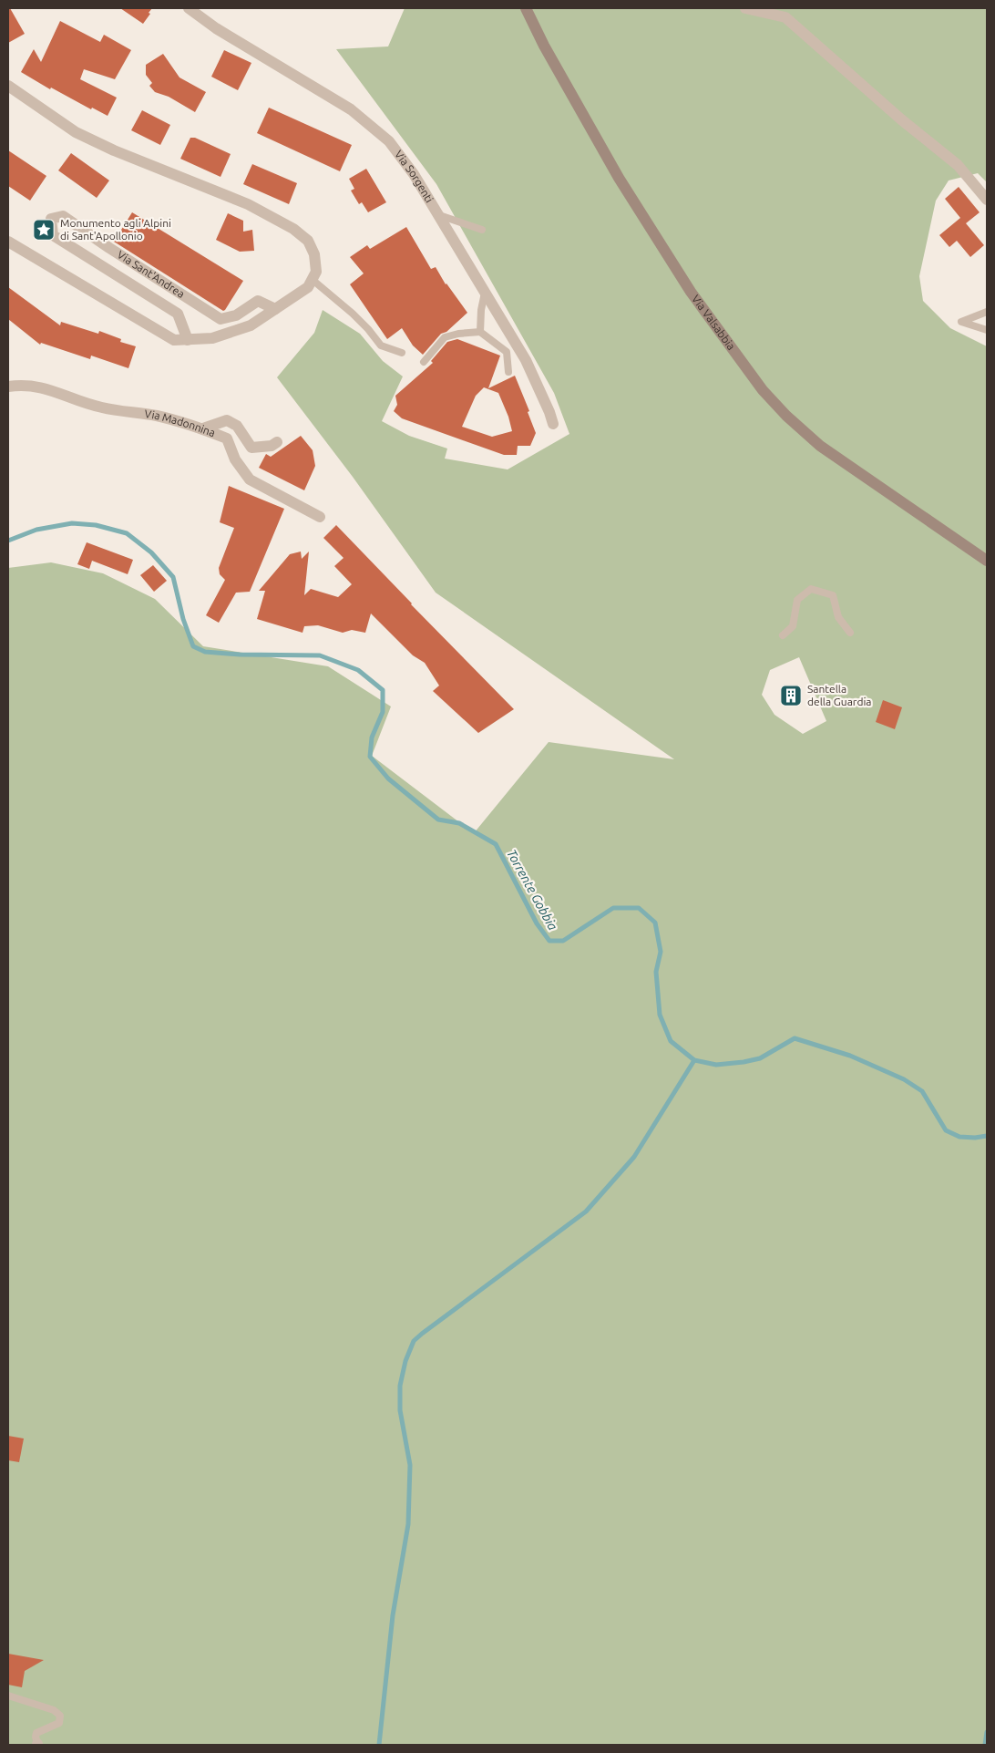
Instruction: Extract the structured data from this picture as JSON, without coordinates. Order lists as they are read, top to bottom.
{
  "streets": {
    "main road": ["Via Valsabbia"],
    "street": ["Via Sorgenti", "Via Sant'Andrea", "Via Madonnina"]
  },
  "water": ["Torrente Gobbia"],
  "places": {
    "place": ["Monumento agli Alpini di Sant'Apollonio"],
    "building": ["Santella della Guardia"]
  }
}
